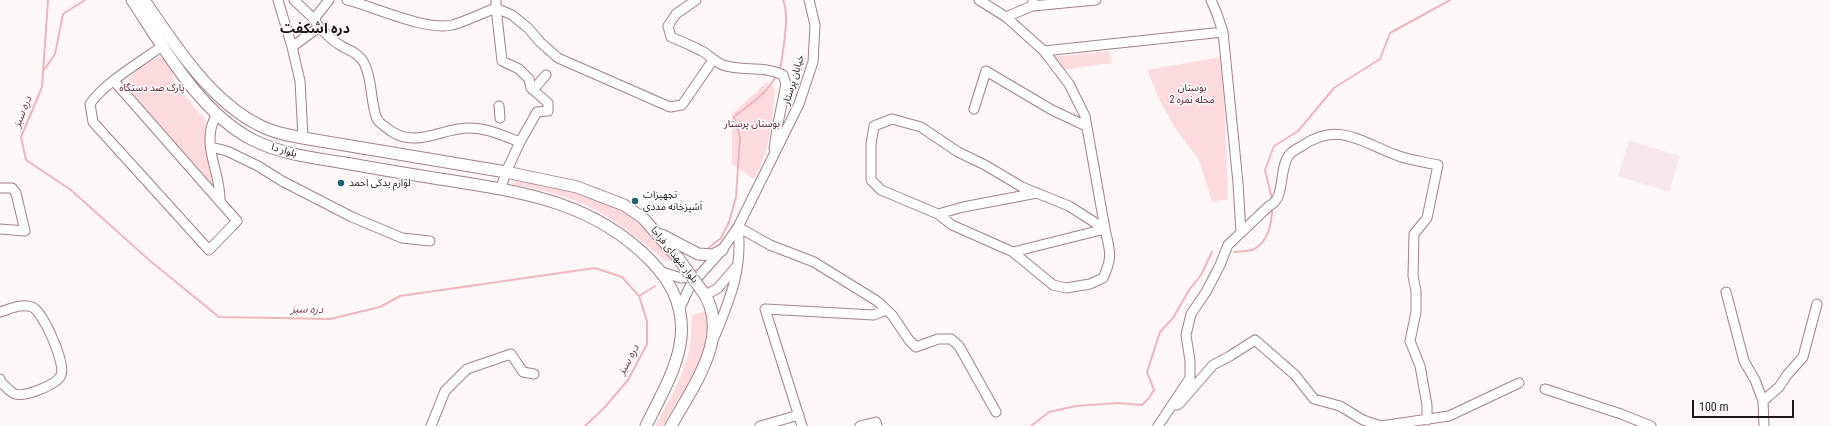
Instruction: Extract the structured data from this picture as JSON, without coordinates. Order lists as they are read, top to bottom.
{
  "streets": {
    "main road": ["بلوار دا", "بلوار شهدای فراجا"],
    "street": ["خیابان پرستار"]
  },
  "crossings": [
    ["خیابان پرستار", "بلوار شهدای فراجا"],
    ["بلوار دا", "بلوار شهدای فراجا"]
  ],
  "districts": ["دره اشکفت"],
  "water": ["دره سبز"],
  "parks": ["پارک صد دستگاه", "بوستان محله نمره 2", "بوستان پرستار"],
  "places": ["لوازم یدکی احمد", "تجهیزات آشپزخانه مددی"],
  "scale_bar": "100 m"
}
